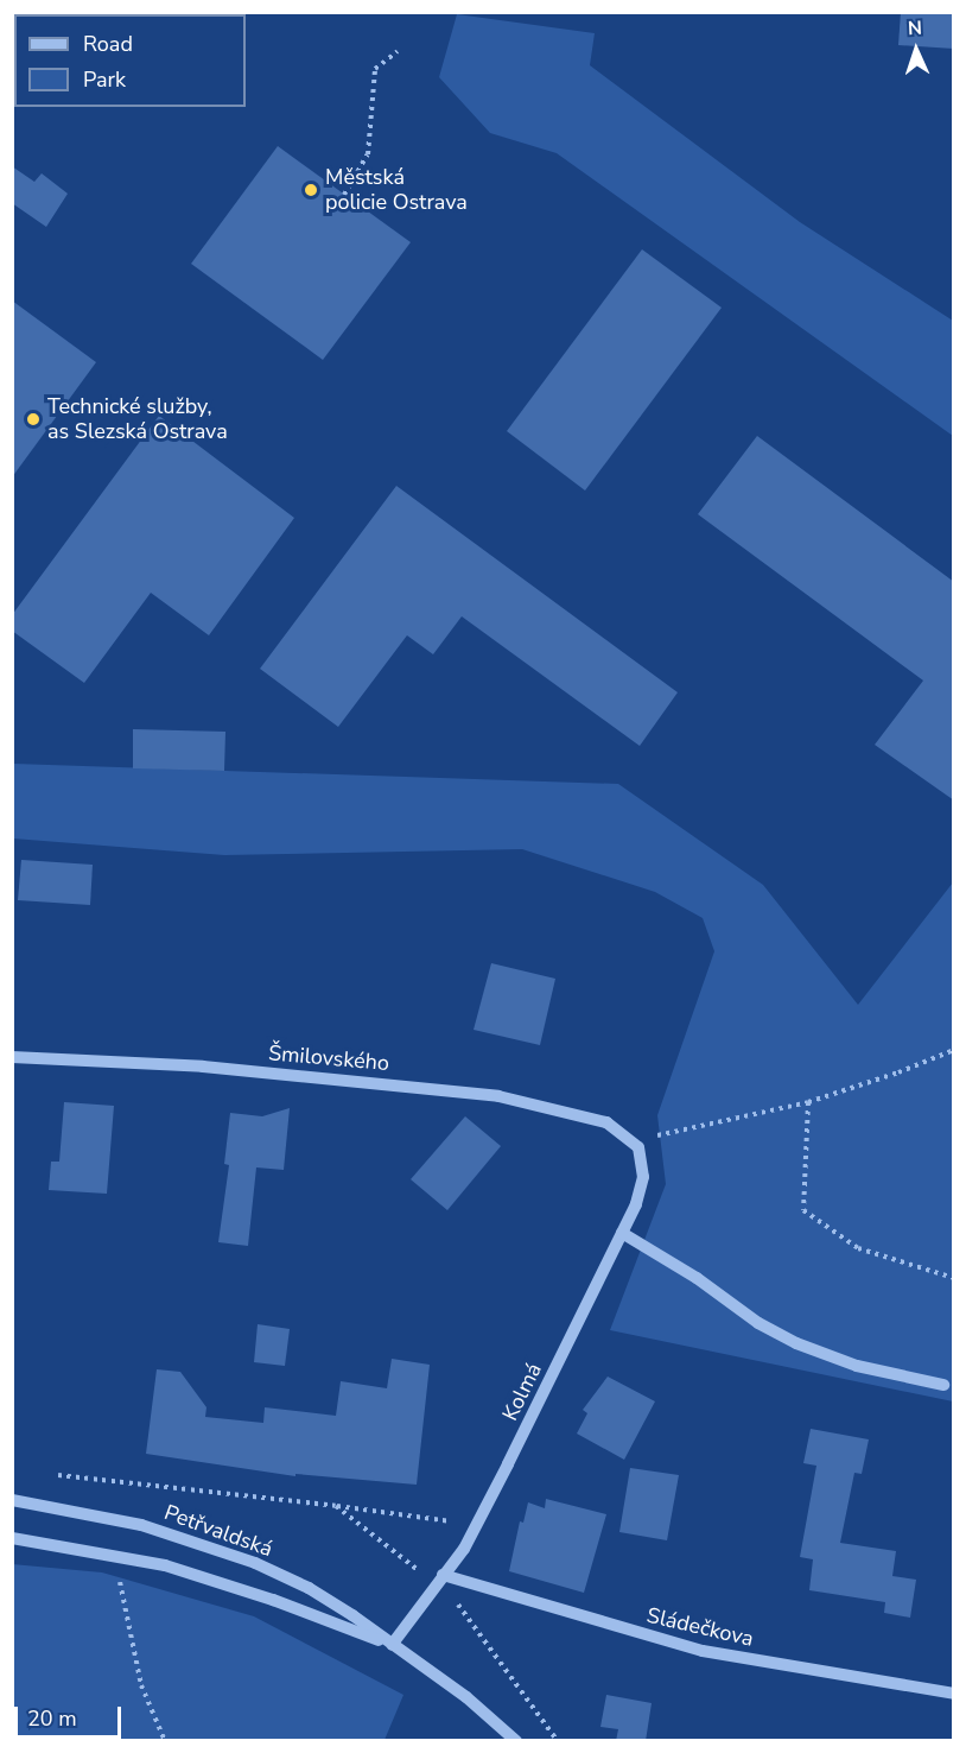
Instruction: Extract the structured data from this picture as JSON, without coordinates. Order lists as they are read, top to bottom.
{
  "streets": {
    "street": [
      "Šmilovského",
      "Kolmá",
      "Petřvaldská",
      "Sládečkova"
    ]
  },
  "crossings": [
    ["Šmilovského", "Kolmá"],
    ["Kolmá", "Petřvaldská"],
    ["Kolmá", "Sládečkova"]
  ],
  "places": ["Městská policie Ostrava", "Technické služby, as Slezská Ostrava"],
  "legend": ["Road", "Park"],
  "scale_bar": "20 m",
  "north": "top"
}
